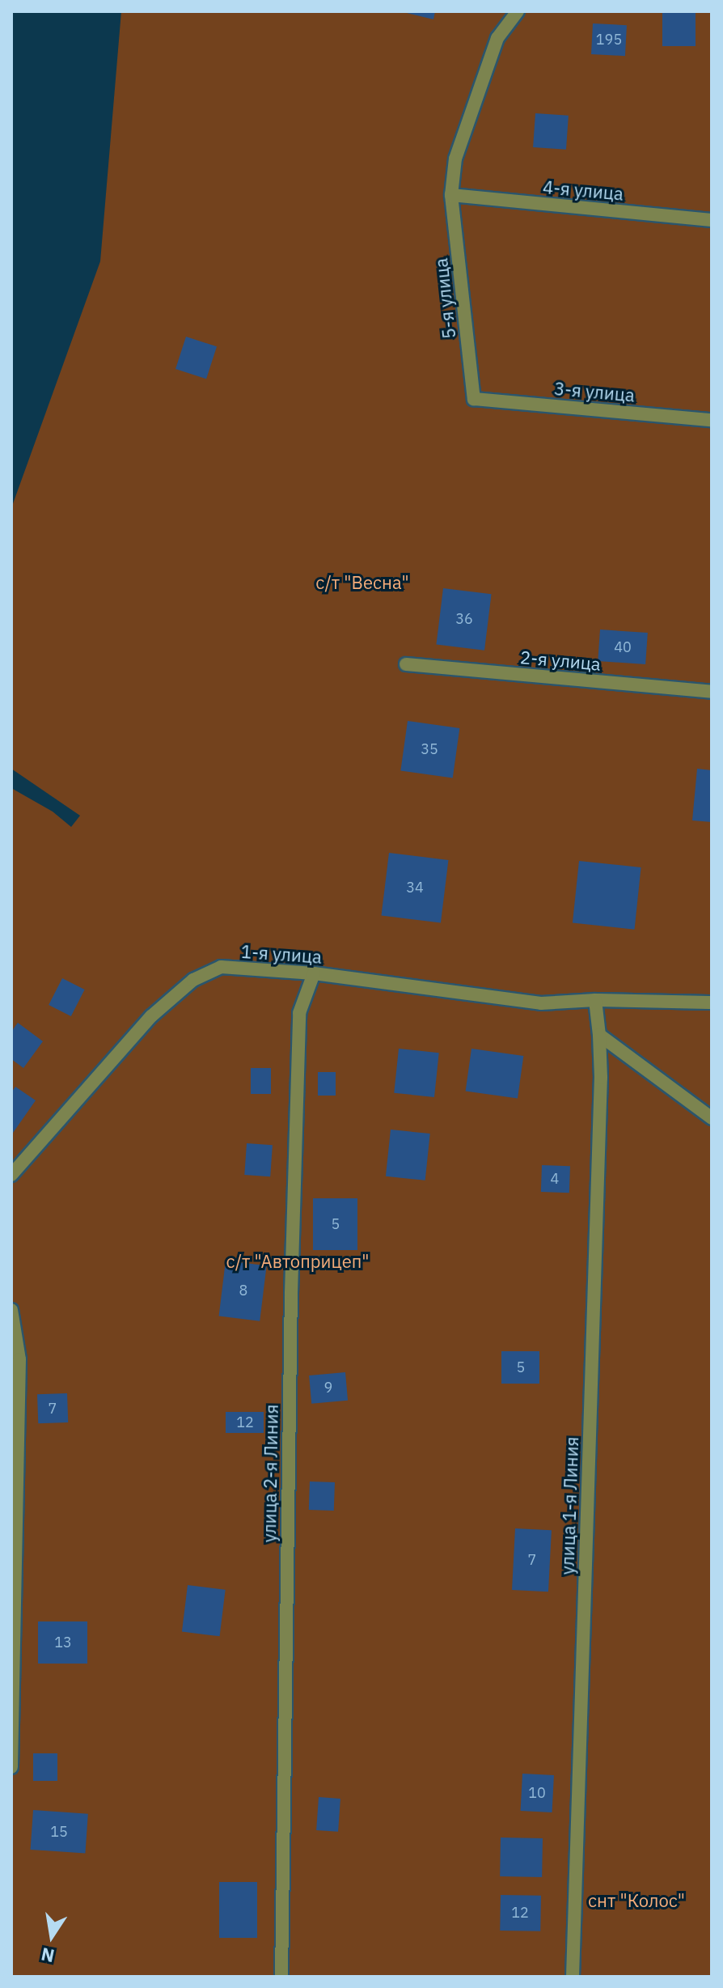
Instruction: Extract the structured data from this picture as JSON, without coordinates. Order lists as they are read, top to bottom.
{
  "streets": {
    "street": [
      "4-я улица",
      "5-я улица",
      "3-я улица",
      "2-я улица",
      "1-я улица",
      "улица 2-я Линия",
      "улица 1-я Линия"
    ]
  },
  "crossings": [
    ["4-я улица", "5-я улица"],
    ["5-я улица", "3-я улица"],
    ["1-я улица", "улица 2-я Линия"]
  ],
  "parks": ["с/т \"Весна\"", "с/т \"Автоприцеп\"", "снт \"Колос\""],
  "house_numbers": [
    "195",
    "36",
    "40",
    "35",
    "34",
    "4",
    "5",
    "8",
    "5",
    "9",
    "7",
    "12",
    "7",
    "13",
    "10",
    "15",
    "12"
  ],
  "north": "bottom"
}
